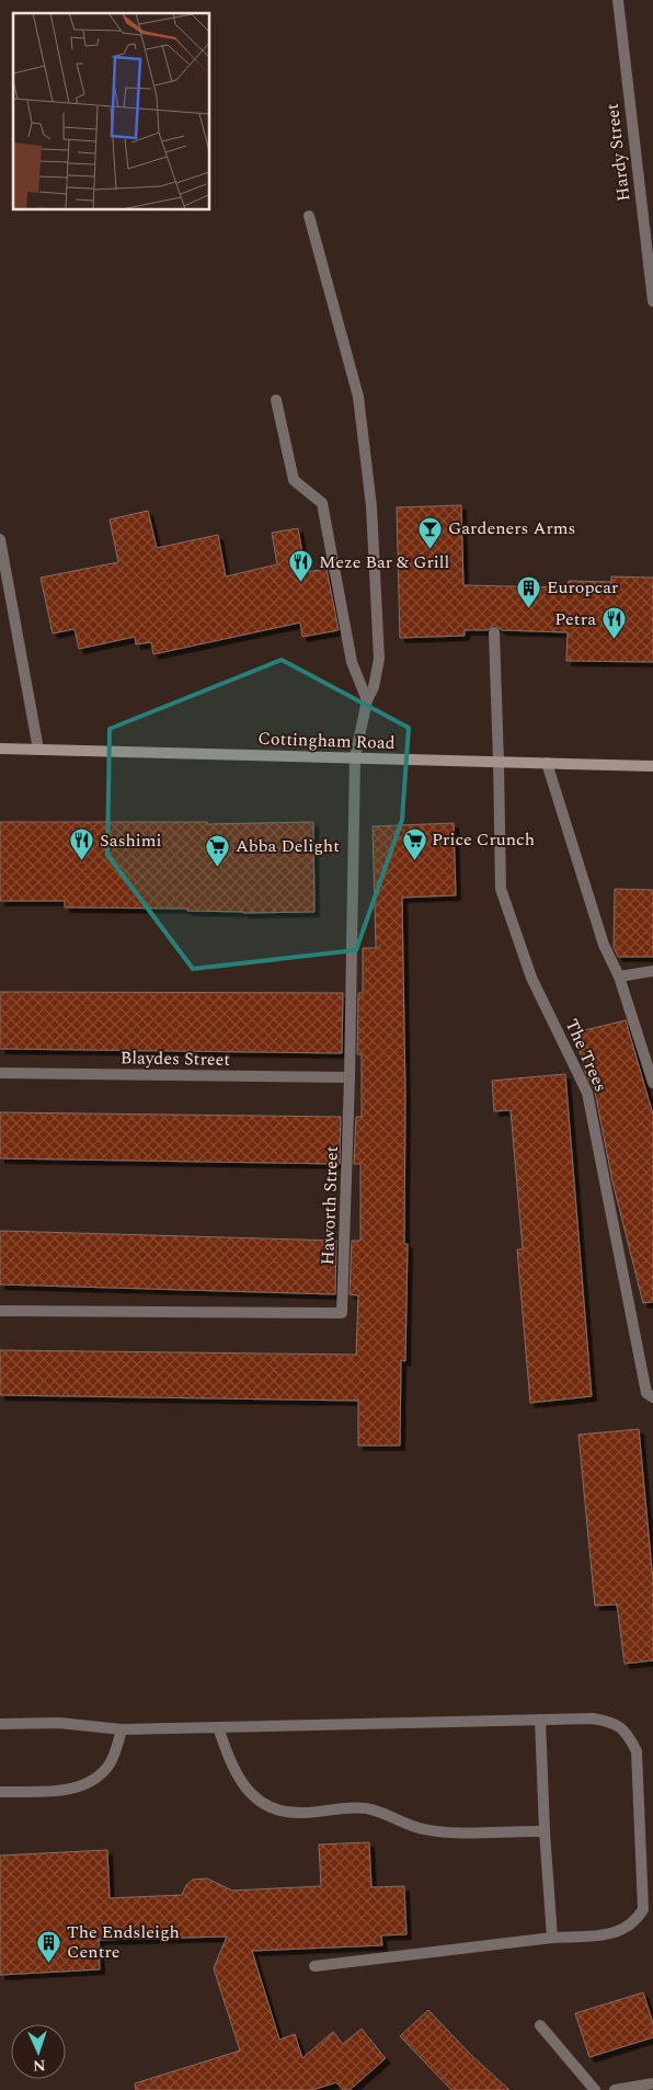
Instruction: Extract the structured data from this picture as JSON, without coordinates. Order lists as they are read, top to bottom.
{
  "streets": {
    "main road": ["Cottingham Road"],
    "street": [
      "Hardy Street",
      "The Trees",
      "Blaydes Street",
      "Haworth Street"
    ]
  },
  "crossings": [
    ["Cottingham Road", "The Trees"],
    ["Cottingham Road", "Haworth Street"],
    ["Blaydes Street", "Haworth Street"]
  ],
  "places": {
    "bar": ["Gardeners Arms"],
    "restaurant": ["Meze Bar & Grill", "Petra", "Sashimi"],
    "building": ["Europcar", "The Endsleigh Centre"],
    "supermarket": ["Price Crunch", "Abba Delight"]
  },
  "north": "bottom"
}
